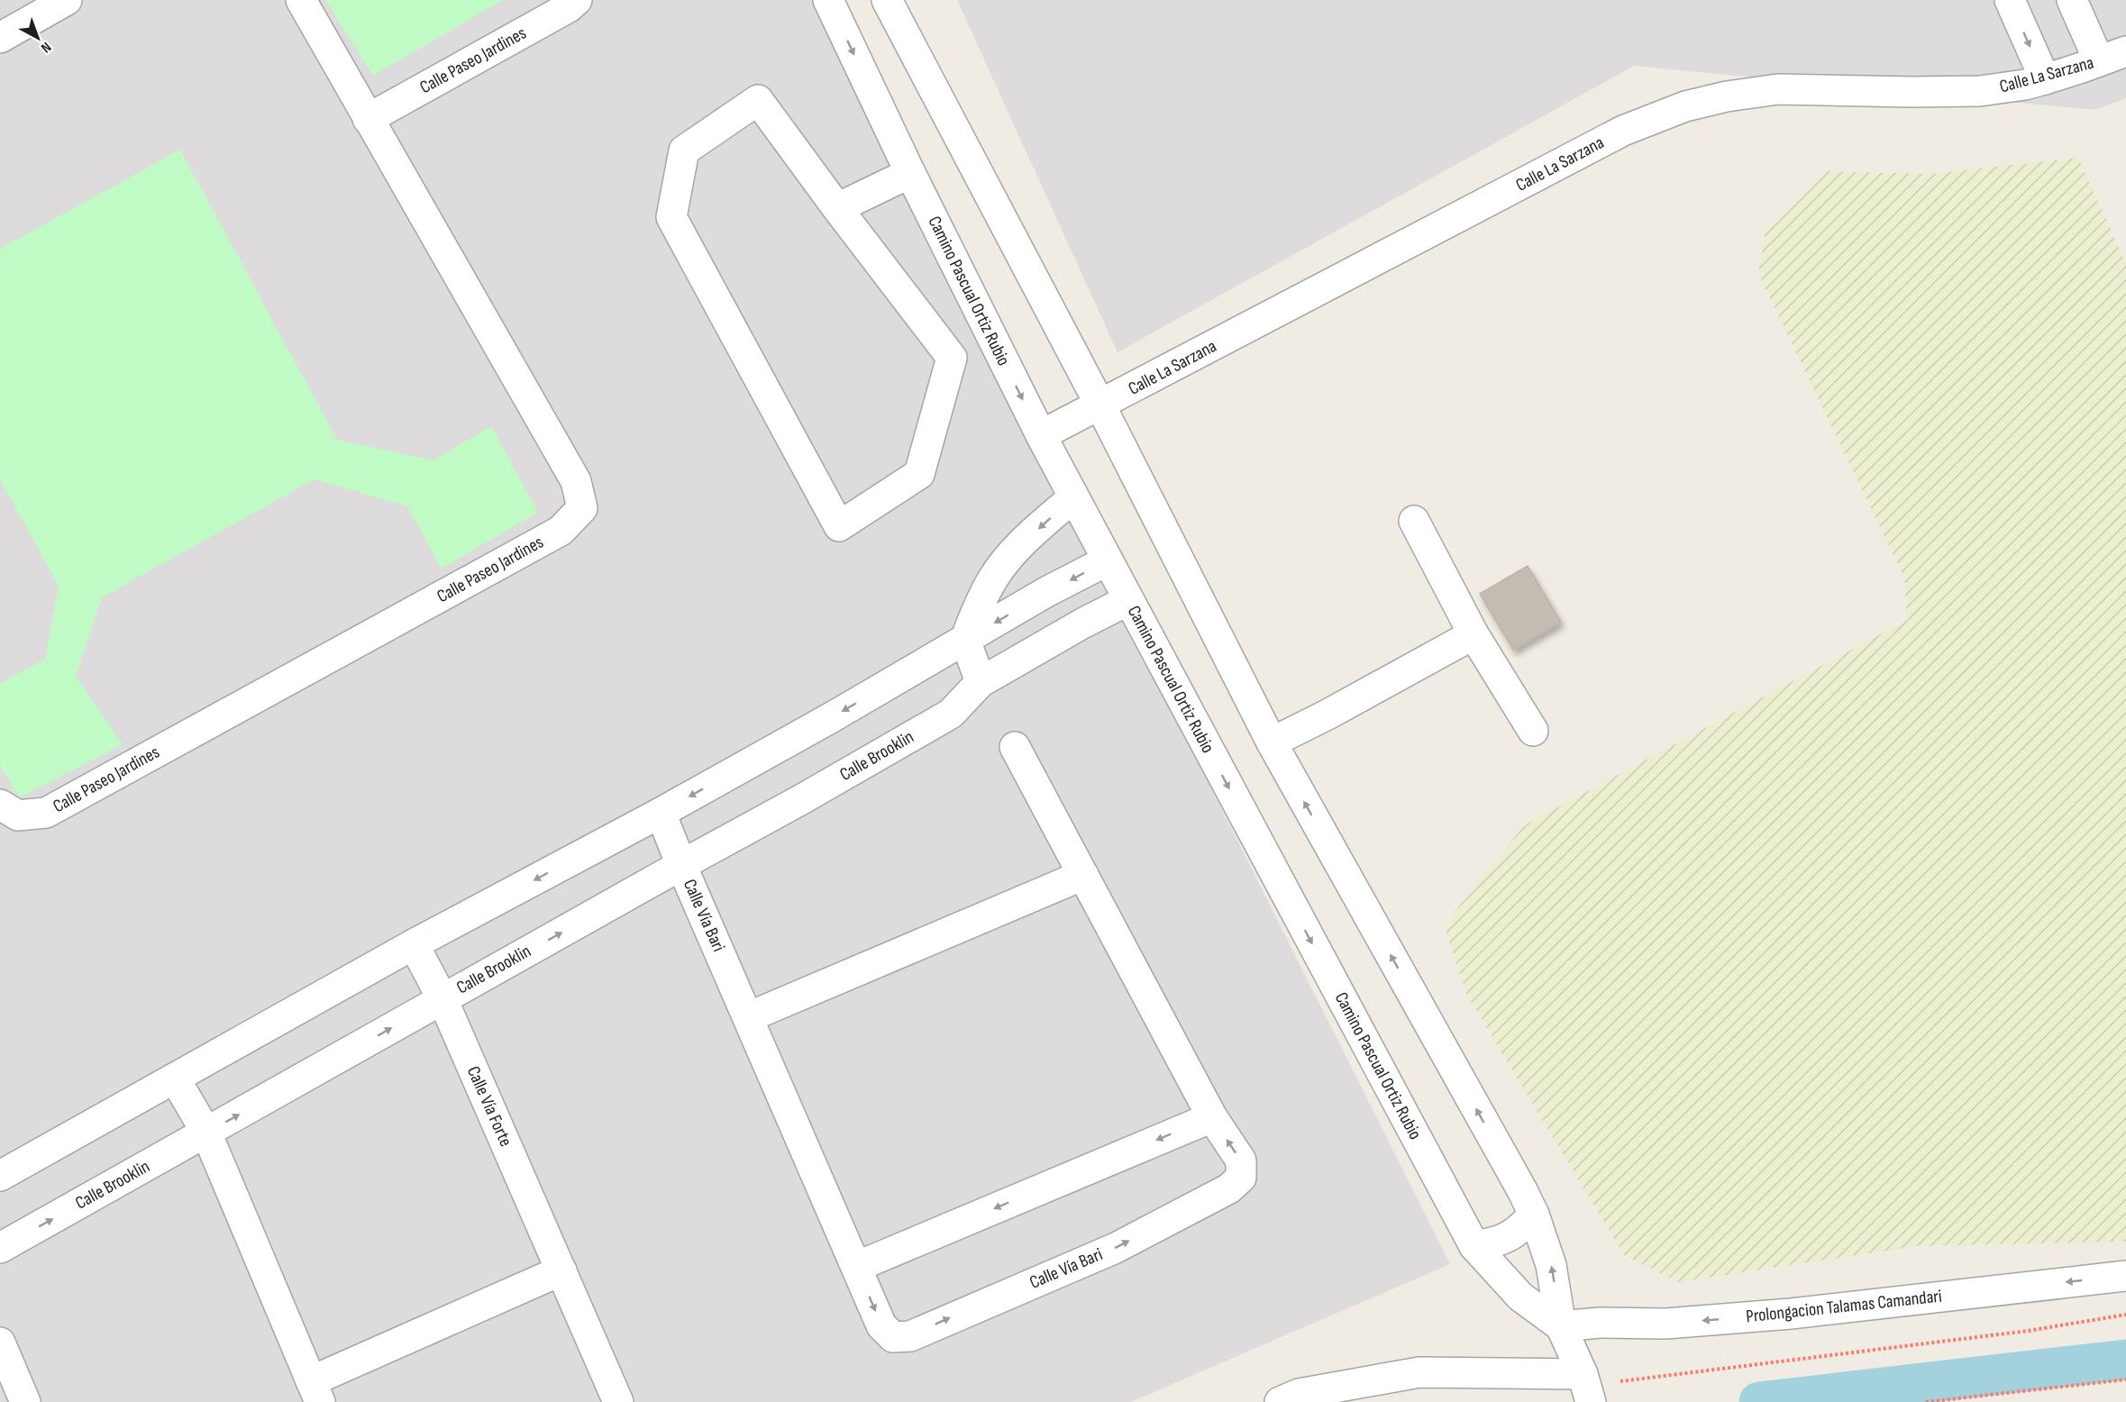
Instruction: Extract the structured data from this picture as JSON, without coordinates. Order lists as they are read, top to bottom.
{
  "streets": {
    "street": [
      "Calle Paseo Jardines",
      "Calle La Sarzana",
      "Camino Pascual Ortiz Rubio",
      "Calle Brooklin",
      "Calle Vía Bari",
      "Calle Vía Forte",
      "Prolongacion Talamas Camandari"
    ]
  },
  "crossings": [
    ["Calle La Sarzana", "Camino Pascual Ortiz Rubio"],
    ["Camino Pascual Ortiz Rubio", "Calle Brooklin"],
    ["Camino Pascual Ortiz Rubio", "Prolongacion Talamas Camandari"],
    ["Calle Brooklin", "Calle Vía Bari"],
    ["Calle Brooklin", "Calle Vía Forte"]
  ],
  "one_way": ["Prolongacion Talamas Camandari"],
  "north": "bottom right"
}
